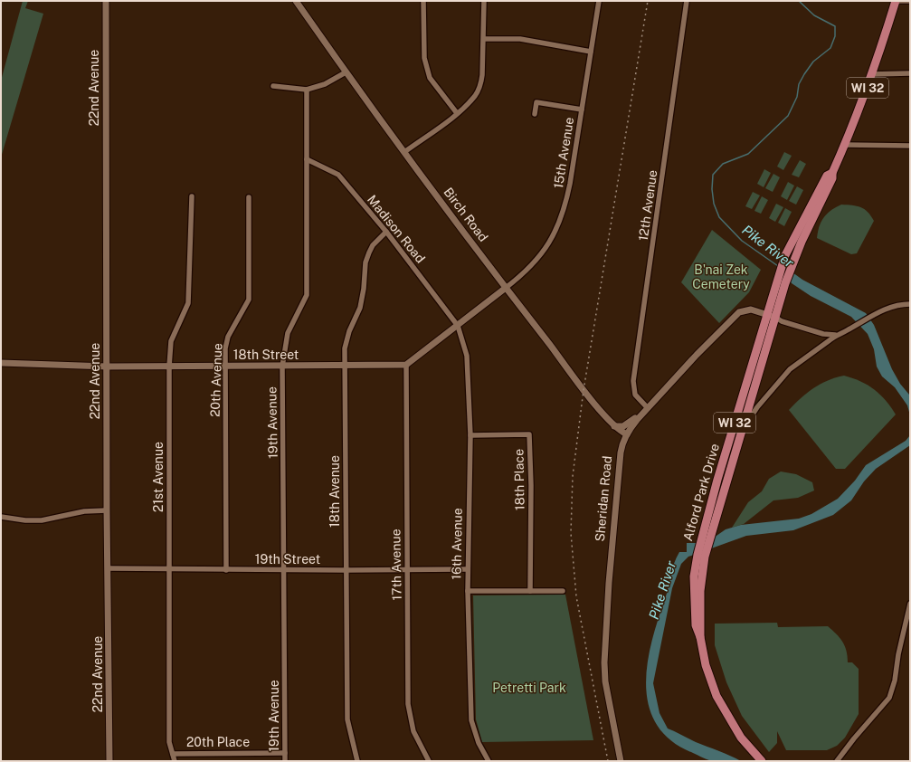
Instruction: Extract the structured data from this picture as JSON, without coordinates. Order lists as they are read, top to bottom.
{
  "streets": {
    "main road": ["WI 32", "Alford Park Drive"],
    "street": [
      "22nd Avenue",
      "15th Avenue",
      "12th Avenue",
      "Birch Road",
      "Madison Road",
      "18th Street",
      "20th Avenue",
      "19th Avenue",
      "21st Avenue",
      "18th Place",
      "18th Avenue",
      "Sheridan Road",
      "16th Avenue",
      "19th Street",
      "17th Avenue",
      "20th Place"
    ]
  },
  "crossings": [
    ["22nd Avenue", "18th Street"],
    ["22nd Avenue", "19th Street"],
    ["WI 32", "Alford Park Drive"],
    ["WI 32", "Sheridan Road"],
    ["15th Avenue", "Birch Road"],
    ["12th Avenue", "Sheridan Road"],
    ["Birch Road", "Sheridan Road"],
    ["Madison Road", "19th Avenue"],
    ["Madison Road", "18th Avenue"],
    ["Madison Road", "16th Avenue"],
    ["18th Street", "20th Avenue"],
    ["18th Street", "19th Avenue"],
    ["18th Street", "21st Avenue"],
    ["18th Street", "18th Avenue"],
    ["18th Street", "17th Avenue"],
    ["20th Avenue", "19th Street"],
    ["19th Avenue", "19th Street"],
    ["19th Avenue", "20th Place"],
    ["21st Avenue", "19th Street"],
    ["21st Avenue", "20th Place"],
    ["18th Place", "16th Avenue"],
    ["18th Avenue", "19th Street"],
    ["Alford Park Drive", "Sheridan Road"],
    ["16th Avenue", "19th Street"],
    ["19th Street", "17th Avenue"]
  ],
  "water": ["Pike River"],
  "parks": ["B'nai Zek Cemetery", "Petretti Park"]
}
